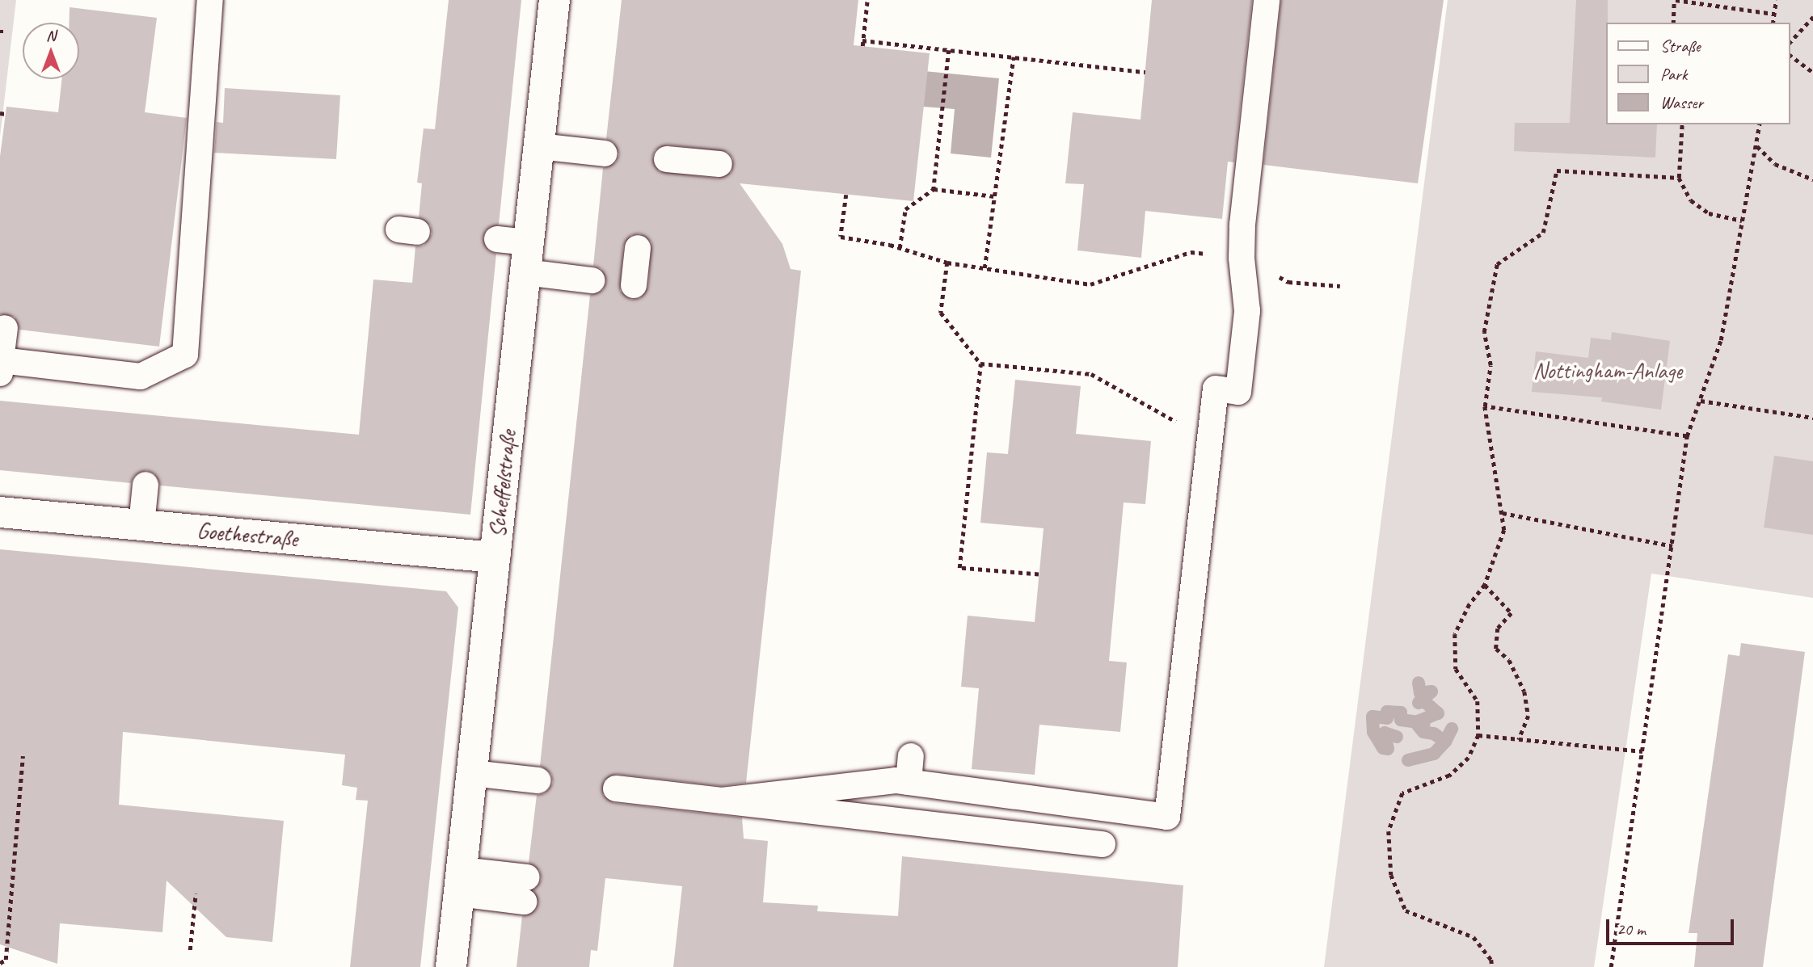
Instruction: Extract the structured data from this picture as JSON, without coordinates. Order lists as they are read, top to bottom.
{
  "streets": {
    "street": ["Scheffelstraße", "Goethestraße"]
  },
  "crossings": [
    ["Scheffelstraße", "Goethestraße"]
  ],
  "parks": ["Nottingham-Anlage"],
  "legend": ["Straße", "Park", "Wasser"],
  "scale_bar": "20 m",
  "north": "top"
}
